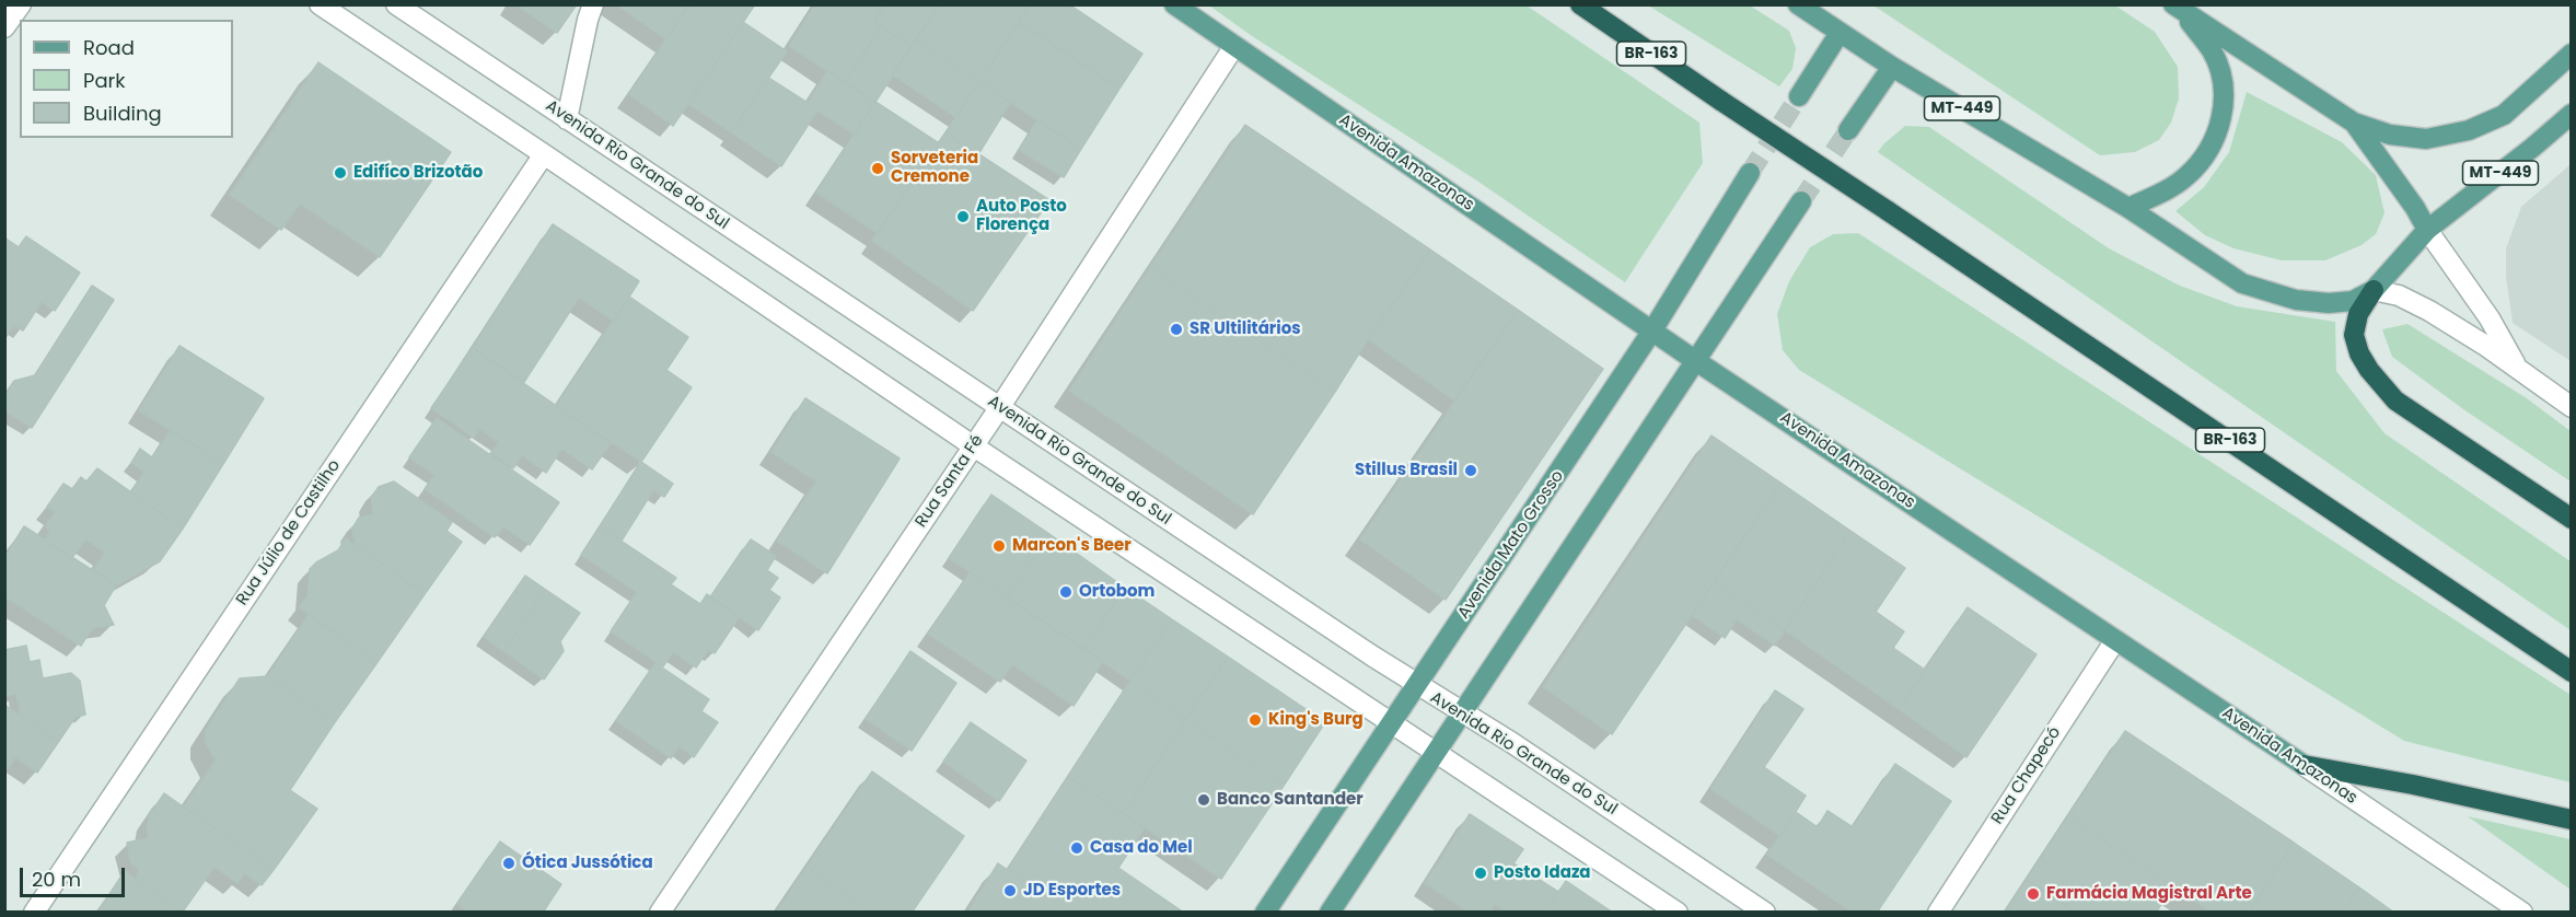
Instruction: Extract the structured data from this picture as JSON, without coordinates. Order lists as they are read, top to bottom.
{
  "streets": {
    "highway": ["BR-163"],
    "main road": ["MT-449", "Avenida Amazonas", "Avenida Mato Grosso"],
    "street": [
      "Avenida Rio Grande do Sul",
      "Rua Santa Fé",
      "Rua Júlio de Castilho",
      "Rua Chapecó"
    ]
  },
  "crossings": [
    ["Avenida Amazonas", "Rua Santa Fé"],
    ["Avenida Amazonas", "Avenida Mato Grosso"],
    ["Avenida Amazonas", "Rua Chapecó"],
    ["Avenida Rio Grande do Sul", "Rua Santa Fé"],
    ["Avenida Rio Grande do Sul", "Avenida Mato Grosso"]
  ],
  "places": [
    "Sorveteria Cremone",
    "Edifíco Brizotão",
    "Auto Posto Florença",
    "SR Ultilitários",
    "Stillus Brasil",
    "Marcon's Beer",
    "Ortobom",
    "King's Burg",
    "Banco Santander",
    "Casa do Mel",
    "Ótica Jussótica",
    "Posto Idaza",
    "JD Esportes",
    "Farmácia Magistral Arte"
  ],
  "legend": ["Road", "Park", "Building"],
  "scale_bar": "20 m"
}
